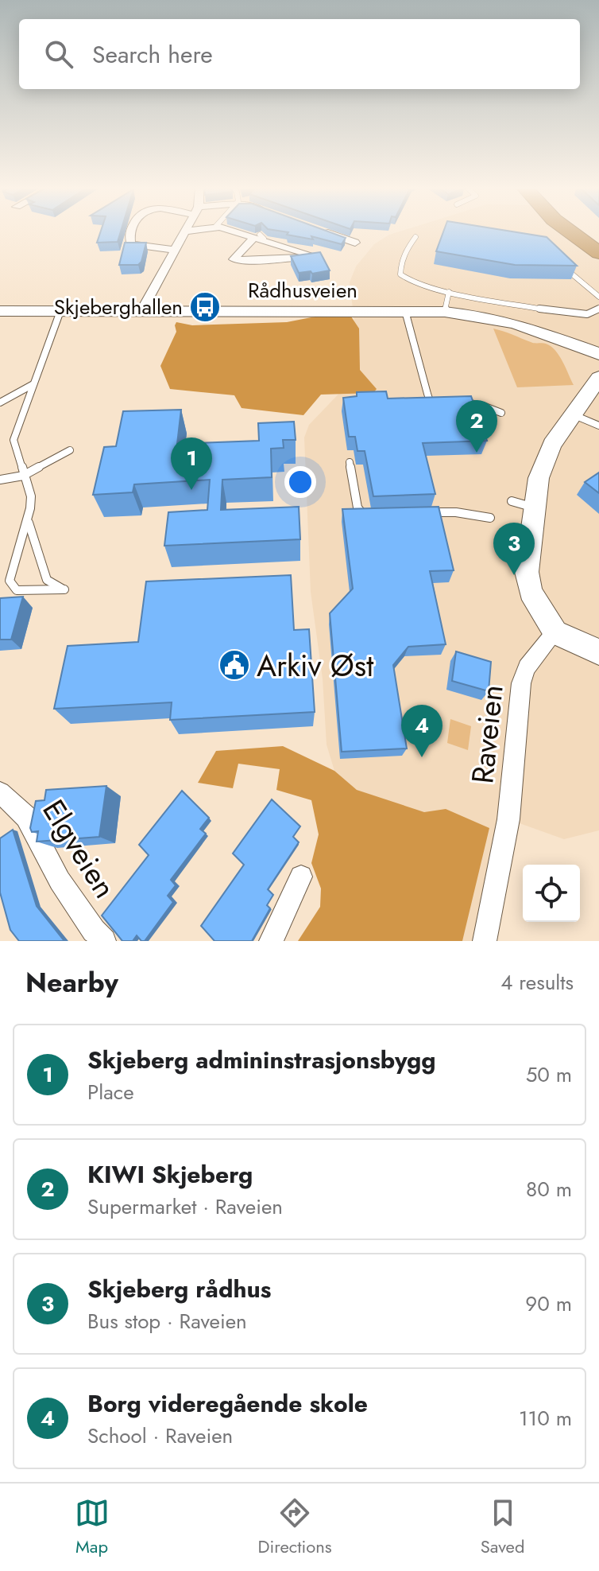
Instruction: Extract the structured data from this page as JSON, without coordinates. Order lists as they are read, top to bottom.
{
  "streets": {
    "street": ["Rådhusveien", "Raveien", "Elgveien"]
  },
  "places": {
    "bus stop": ["Skjeberghallen"],
    "public building": ["Arkiv Øst"]
  },
  "page": {
    "search": "Search here",
    "pins": [
      "2",
      "1",
      "3",
      "4"
    ],
    "heading": ["Nearby", "4 results"],
    "list": [
      {
        "mark": "1",
        "name": "Skjeberg admininstrasjonsbygg",
        "note": "Place",
        "value": "50 m"
      },
      {
        "mark": "2",
        "name": "KIWI Skjeberg",
        "note": "Supermarket · Raveien",
        "value": "80 m"
      },
      {
        "mark": "3",
        "name": "Skjeberg rådhus",
        "note": "Bus stop · Raveien",
        "value": "90 m"
      },
      {
        "mark": "4",
        "name": "Borg videregående skole",
        "note": "School · Raveien",
        "value": "110 m"
      }
    ],
    "nav": ["Map", "Directions", "Saved"]
  }
}
